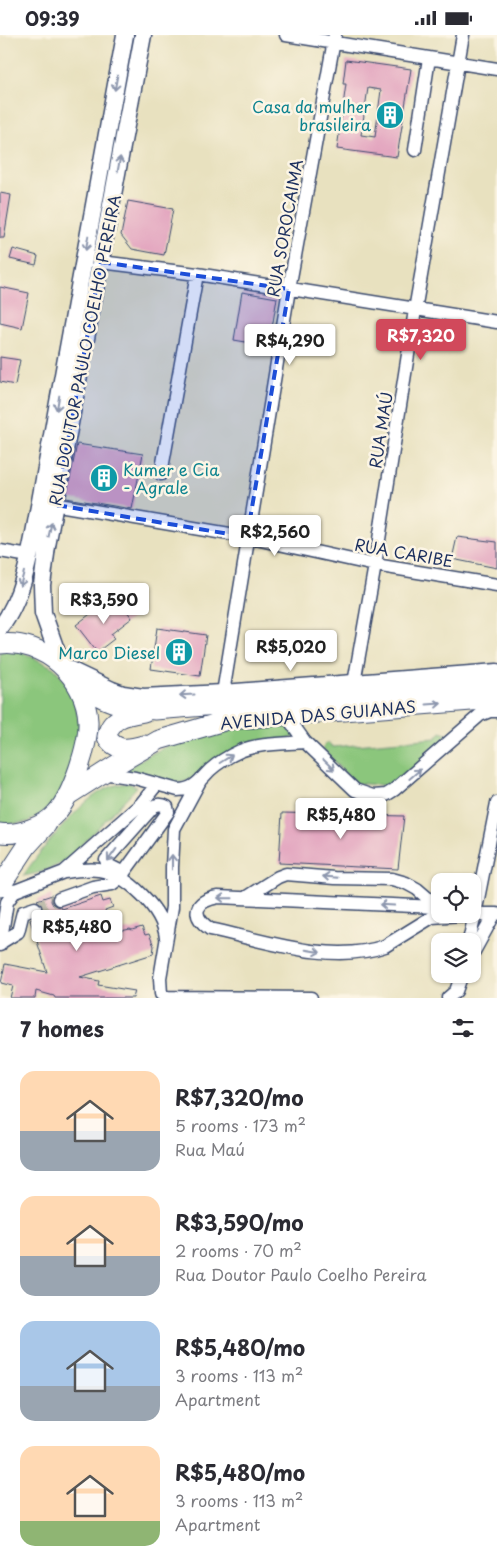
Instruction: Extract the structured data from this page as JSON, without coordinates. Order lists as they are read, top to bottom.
{
  "streets": {
    "highway": ["AVENIDA DAS GUIANAS"],
    "main road": ["RUA DOUTOR PAULO COELHO PEREIRA"],
    "street": ["RUA SOROCAIMA", "RUA MAÚ", "RUA CARIBE"]
  },
  "crossings": [
    ["RUA SOROCAIMA", "RUA CARIBE"],
    ["RUA SOROCAIMA", "AVENIDA DAS GUIANAS"],
    ["RUA DOUTOR PAULO COELHO PEREIRA", "RUA CARIBE"],
    ["RUA DOUTOR PAULO COELHO PEREIRA", "AVENIDA DAS GUIANAS"],
    ["RUA MAÚ", "RUA CARIBE"],
    ["RUA MAÚ", "AVENIDA DAS GUIANAS"]
  ],
  "places": {
    "building": ["Casa da mulher brasileira", "Kumer e Cia - Agrale", "Marco Diesel"]
  },
  "page": {
    "status": "09:39",
    "price": [
      "R$7,320",
      "R$4,290",
      "R$2,560",
      "R$3,590",
      "R$5,020",
      "R$5,480",
      "R$5,480"
    ],
    "heading": "7 homes",
    "list": [
      {
        "name": "R$7,320/mo",
        "note": "5 rooms · 173 m² · Rua Maú"
      },
      {
        "name": "R$3,590/mo",
        "note": "2 rooms · 70 m² · Rua Doutor Paulo Coelho Pereira"
      },
      {
        "name": "R$5,480/mo",
        "note": "3 rooms · 113 m² · Apartment"
      },
      {
        "name": "R$5,480/mo",
        "note": "3 rooms · 113 m² · Apartment"
      }
    ]
  }
}
